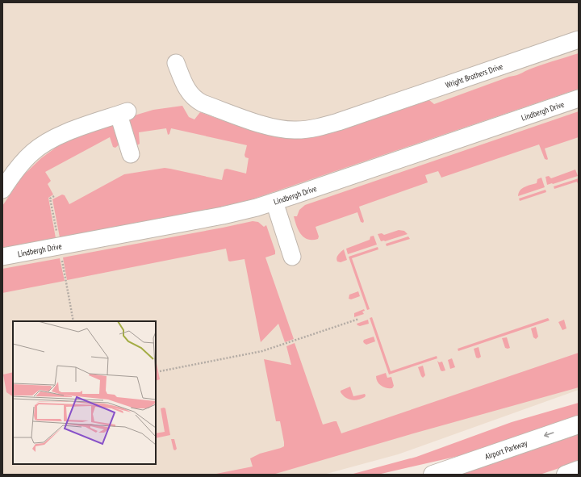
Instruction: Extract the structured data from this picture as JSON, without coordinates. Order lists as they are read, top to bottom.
{
  "streets": {
    "highway": ["Airport Parkway"],
    "street": ["Wright Brothers Drive", "Lindbergh Drive"]
  },
  "one_way": ["Airport Parkway"]
}
